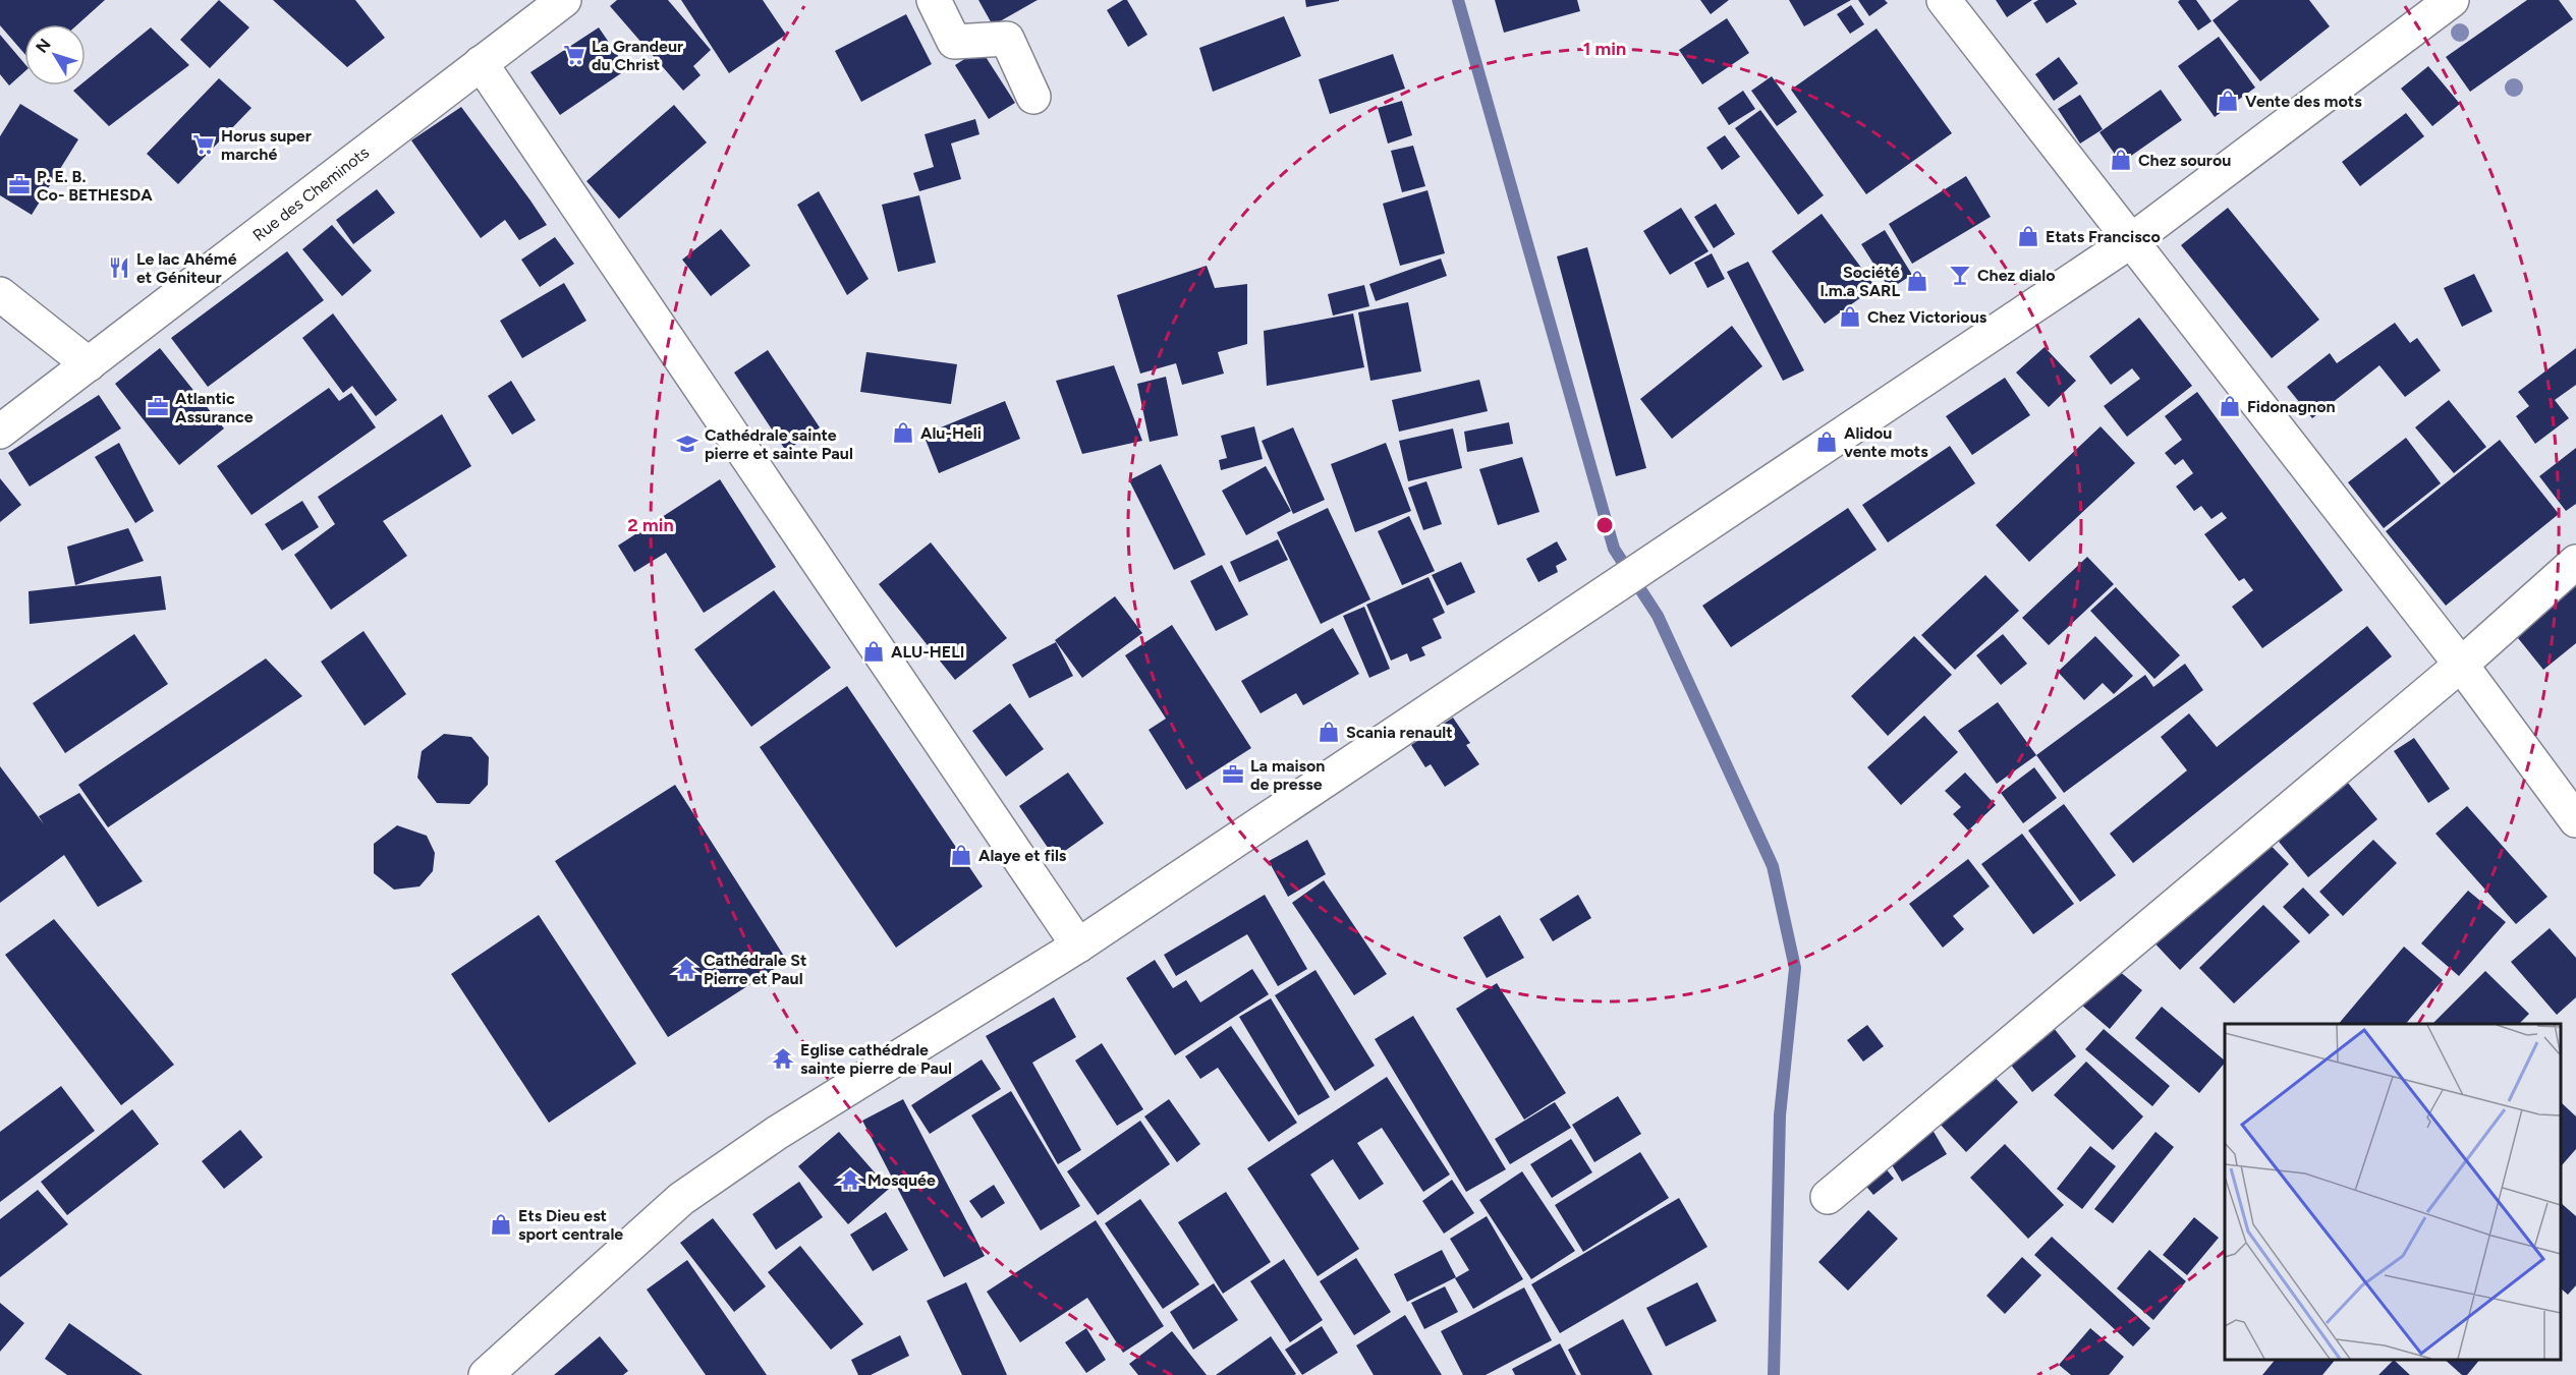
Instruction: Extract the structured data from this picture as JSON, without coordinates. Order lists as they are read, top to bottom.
{
  "streets": {
    "street": ["Rue des Cheminots"]
  },
  "places": {
    "supermarket": ["La Grandeur du Christ", "Horus super marché"],
    "shop": [
      "Vente des mots",
      "Chez sourou",
      "Etats Francisco",
      "Société l.m.a SARL",
      "Chez Victorious",
      "Fidonagnon",
      "Alu-Heli",
      "Alidou vente mots",
      "ALU-HELI",
      "Scania renault",
      "Alaye et fils",
      "Ets Dieu est sport centrale"
    ],
    "office": ["P. E. B. Co- BETHESDA", "Atlantic Assurance", "La maison de presse"],
    "restaurant": ["Le lac Ahémé et Géniteur"],
    "bar": ["Chez dialo"],
    "school or university": ["Cathédrale sainte pierre et sainte Paul"],
    "temple": ["Cathédrale St Pierre et Paul", "Eglise cathédrale sainte pierre de Paul", "Mosquée"]
  },
  "north": "top left",
  "rings": ["1 min", "2 min"]
}
